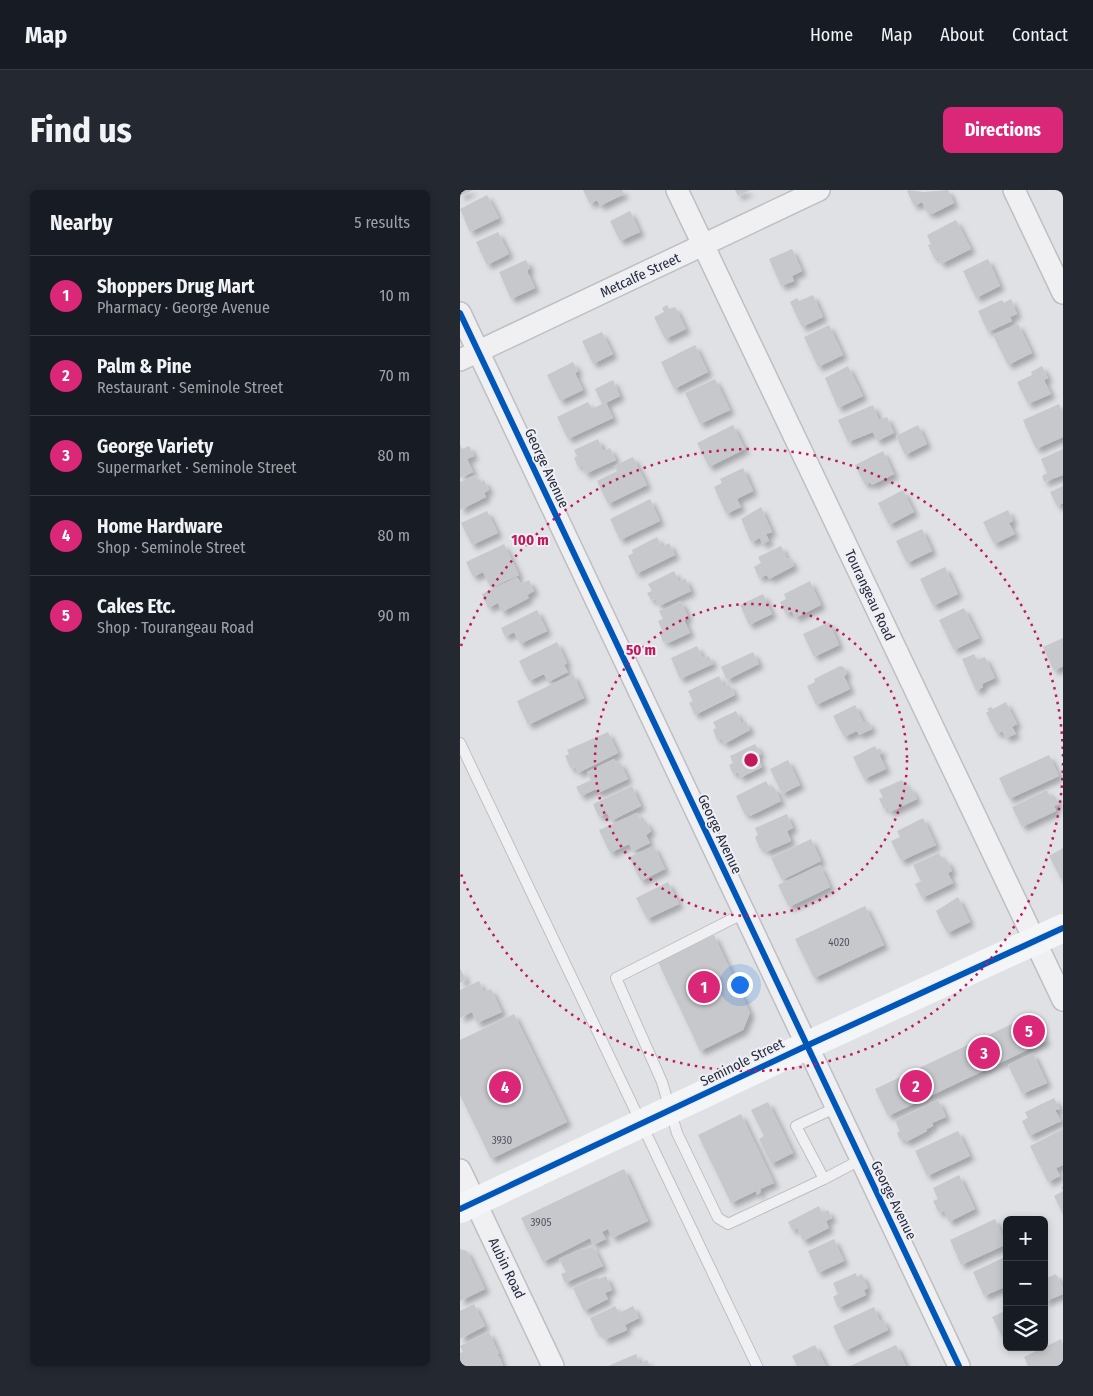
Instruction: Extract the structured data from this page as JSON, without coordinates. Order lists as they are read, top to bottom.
{
  "streets": {
    "street": [
      "Metcalfe Street",
      "George Avenue",
      "Tourangeau Road",
      "Seminole Street",
      "Aubin Road"
    ]
  },
  "crossings": [
    ["Metcalfe Street", "George Avenue"],
    ["Metcalfe Street", "Tourangeau Road"],
    ["George Avenue", "Seminole Street"],
    ["Tourangeau Road", "Seminole Street"],
    ["Seminole Street", "Aubin Road"]
  ],
  "house_numbers": ["4020", "3930", "3905"],
  "page": {
    "header": "Map",
    "nav": [
      "Home",
      "Map",
      "About",
      "Contact"
    ],
    "buttons": "Directions",
    "title": "Find us",
    "heading": ["Nearby", "5 results"],
    "list": [
      {
        "mark": "1",
        "name": "Shoppers Drug Mart",
        "note": "Pharmacy · George Avenue",
        "value": "10 m"
      },
      {
        "mark": "2",
        "name": "Palm & Pine",
        "note": "Restaurant · Seminole Street",
        "value": "70 m"
      },
      {
        "mark": "3",
        "name": "George Variety",
        "note": "Supermarket · Seminole Street",
        "value": "80 m"
      },
      {
        "mark": "4",
        "name": "Home Hardware",
        "note": "Shop · Seminole Street",
        "value": "80 m"
      },
      {
        "mark": "5",
        "name": "Cakes Etc.",
        "note": "Shop · Tourangeau Road",
        "value": "90 m"
      }
    ],
    "pins": [
      "1",
      "5",
      "3",
      "2",
      "4"
    ],
    "map_buttons": ["+", "−"]
  },
  "rings": ["100 m", "50 m"]
}
